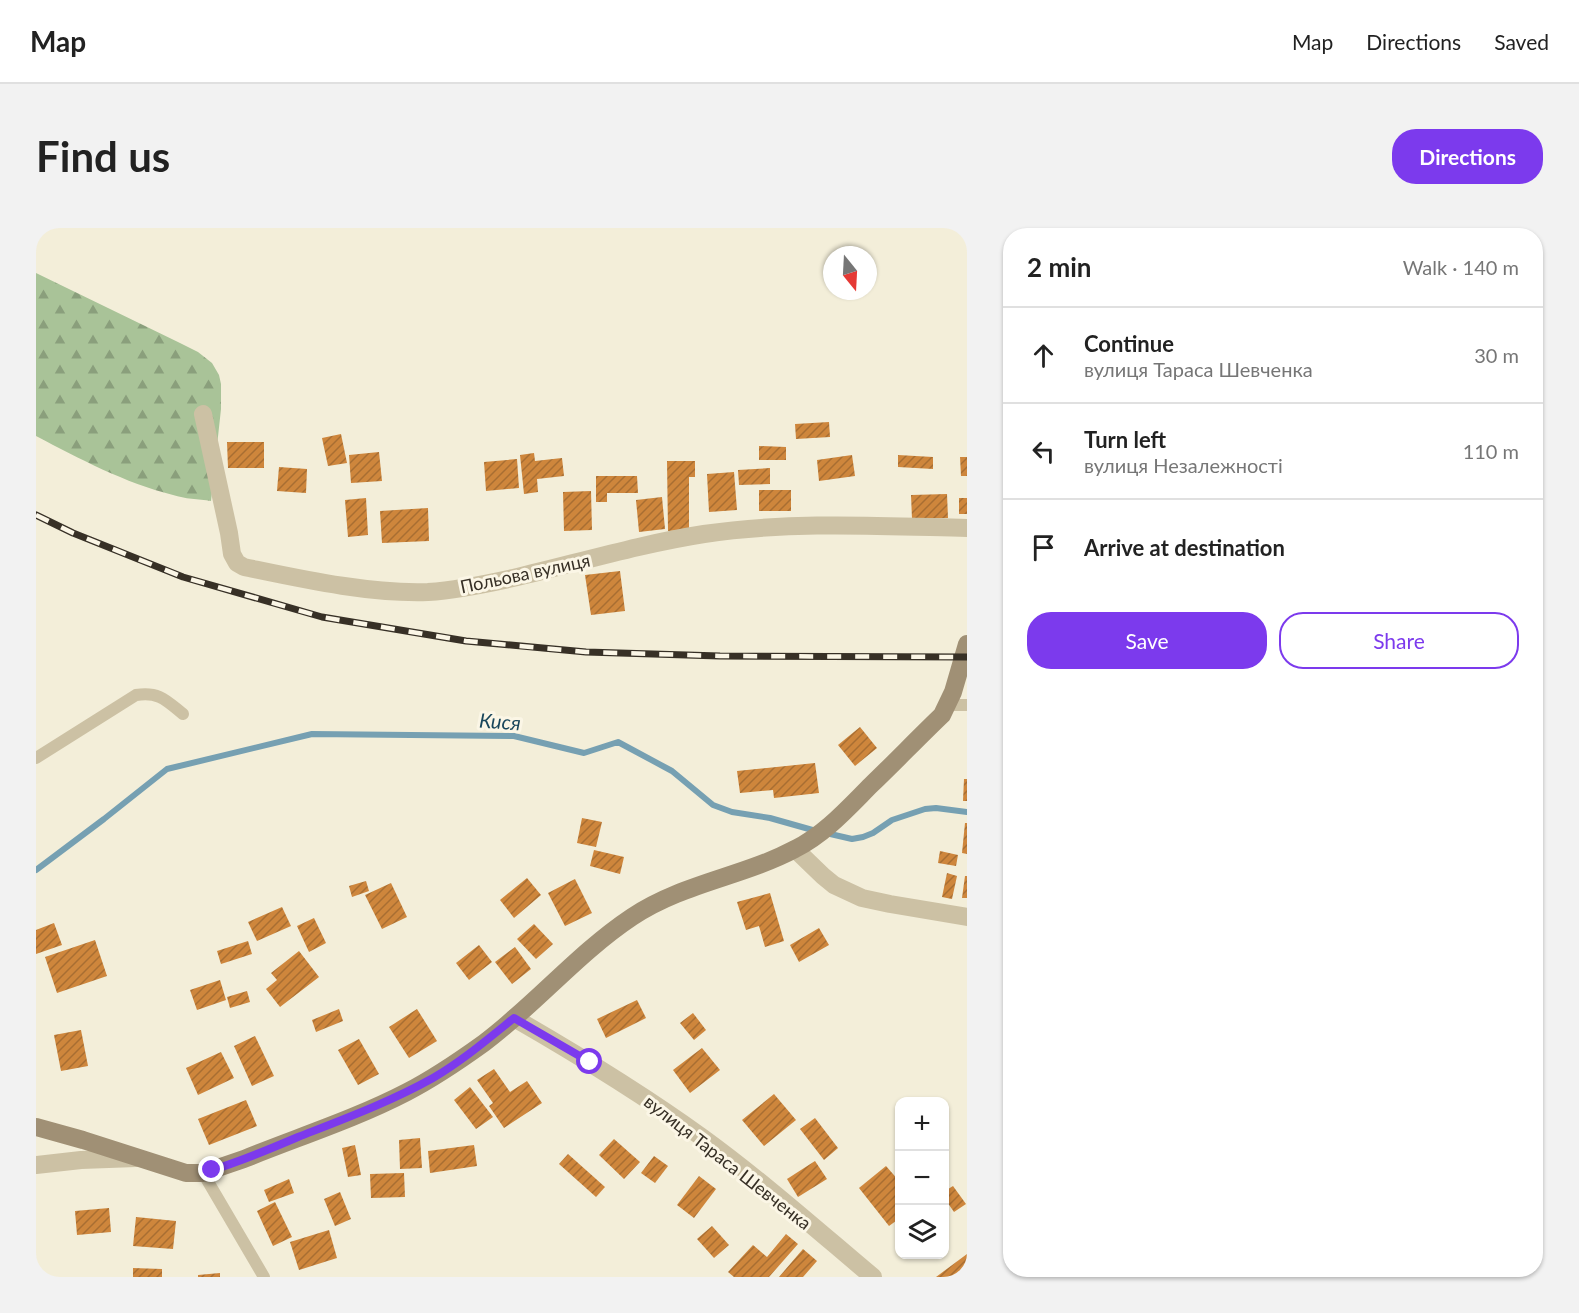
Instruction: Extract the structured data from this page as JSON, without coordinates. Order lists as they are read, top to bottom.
{
  "streets": {
    "street": ["Польова вулиця", "вулиця Тараса Шевченка"]
  },
  "water": ["Кися"],
  "north": "bottom",
  "page": {
    "header": "Map",
    "nav": ["Map", "Directions", "Saved"],
    "buttons": [
      "Directions",
      ["Save", "Share"]
    ],
    "title": "Find us",
    "heading": ["2 min", "Walk · 140 m"],
    "list": [
      ["Continue", "вулиця Тараса Шевченка", "30 m"],
      ["Turn left", "вулиця Незалежності", "110 m"],
      "Arrive at destination"
    ],
    "map_buttons": ["+", "−"]
  }
}
